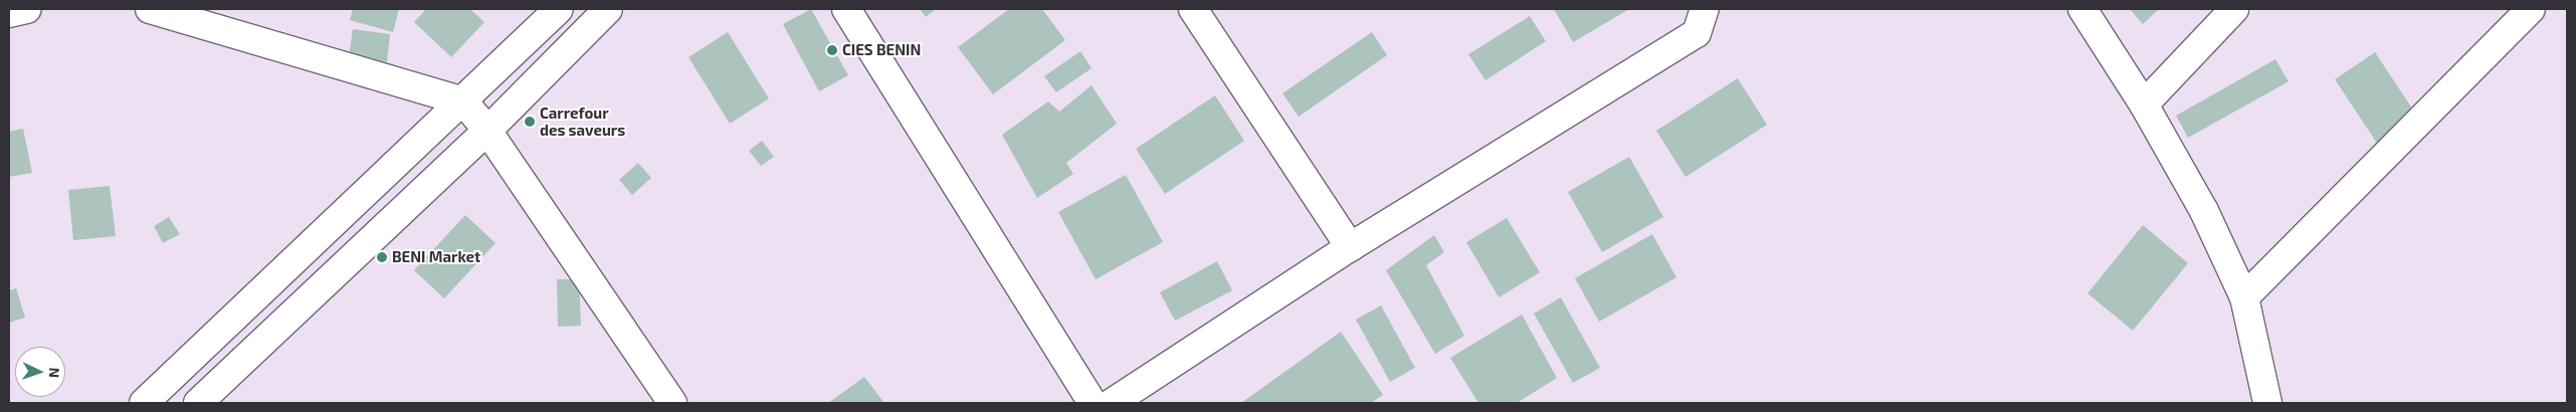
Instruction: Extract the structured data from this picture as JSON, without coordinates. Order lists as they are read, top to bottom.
{
  "places": ["CIES BENIN", "Carrefour des saveurs", "BENI Market"],
  "north": "right"
}
